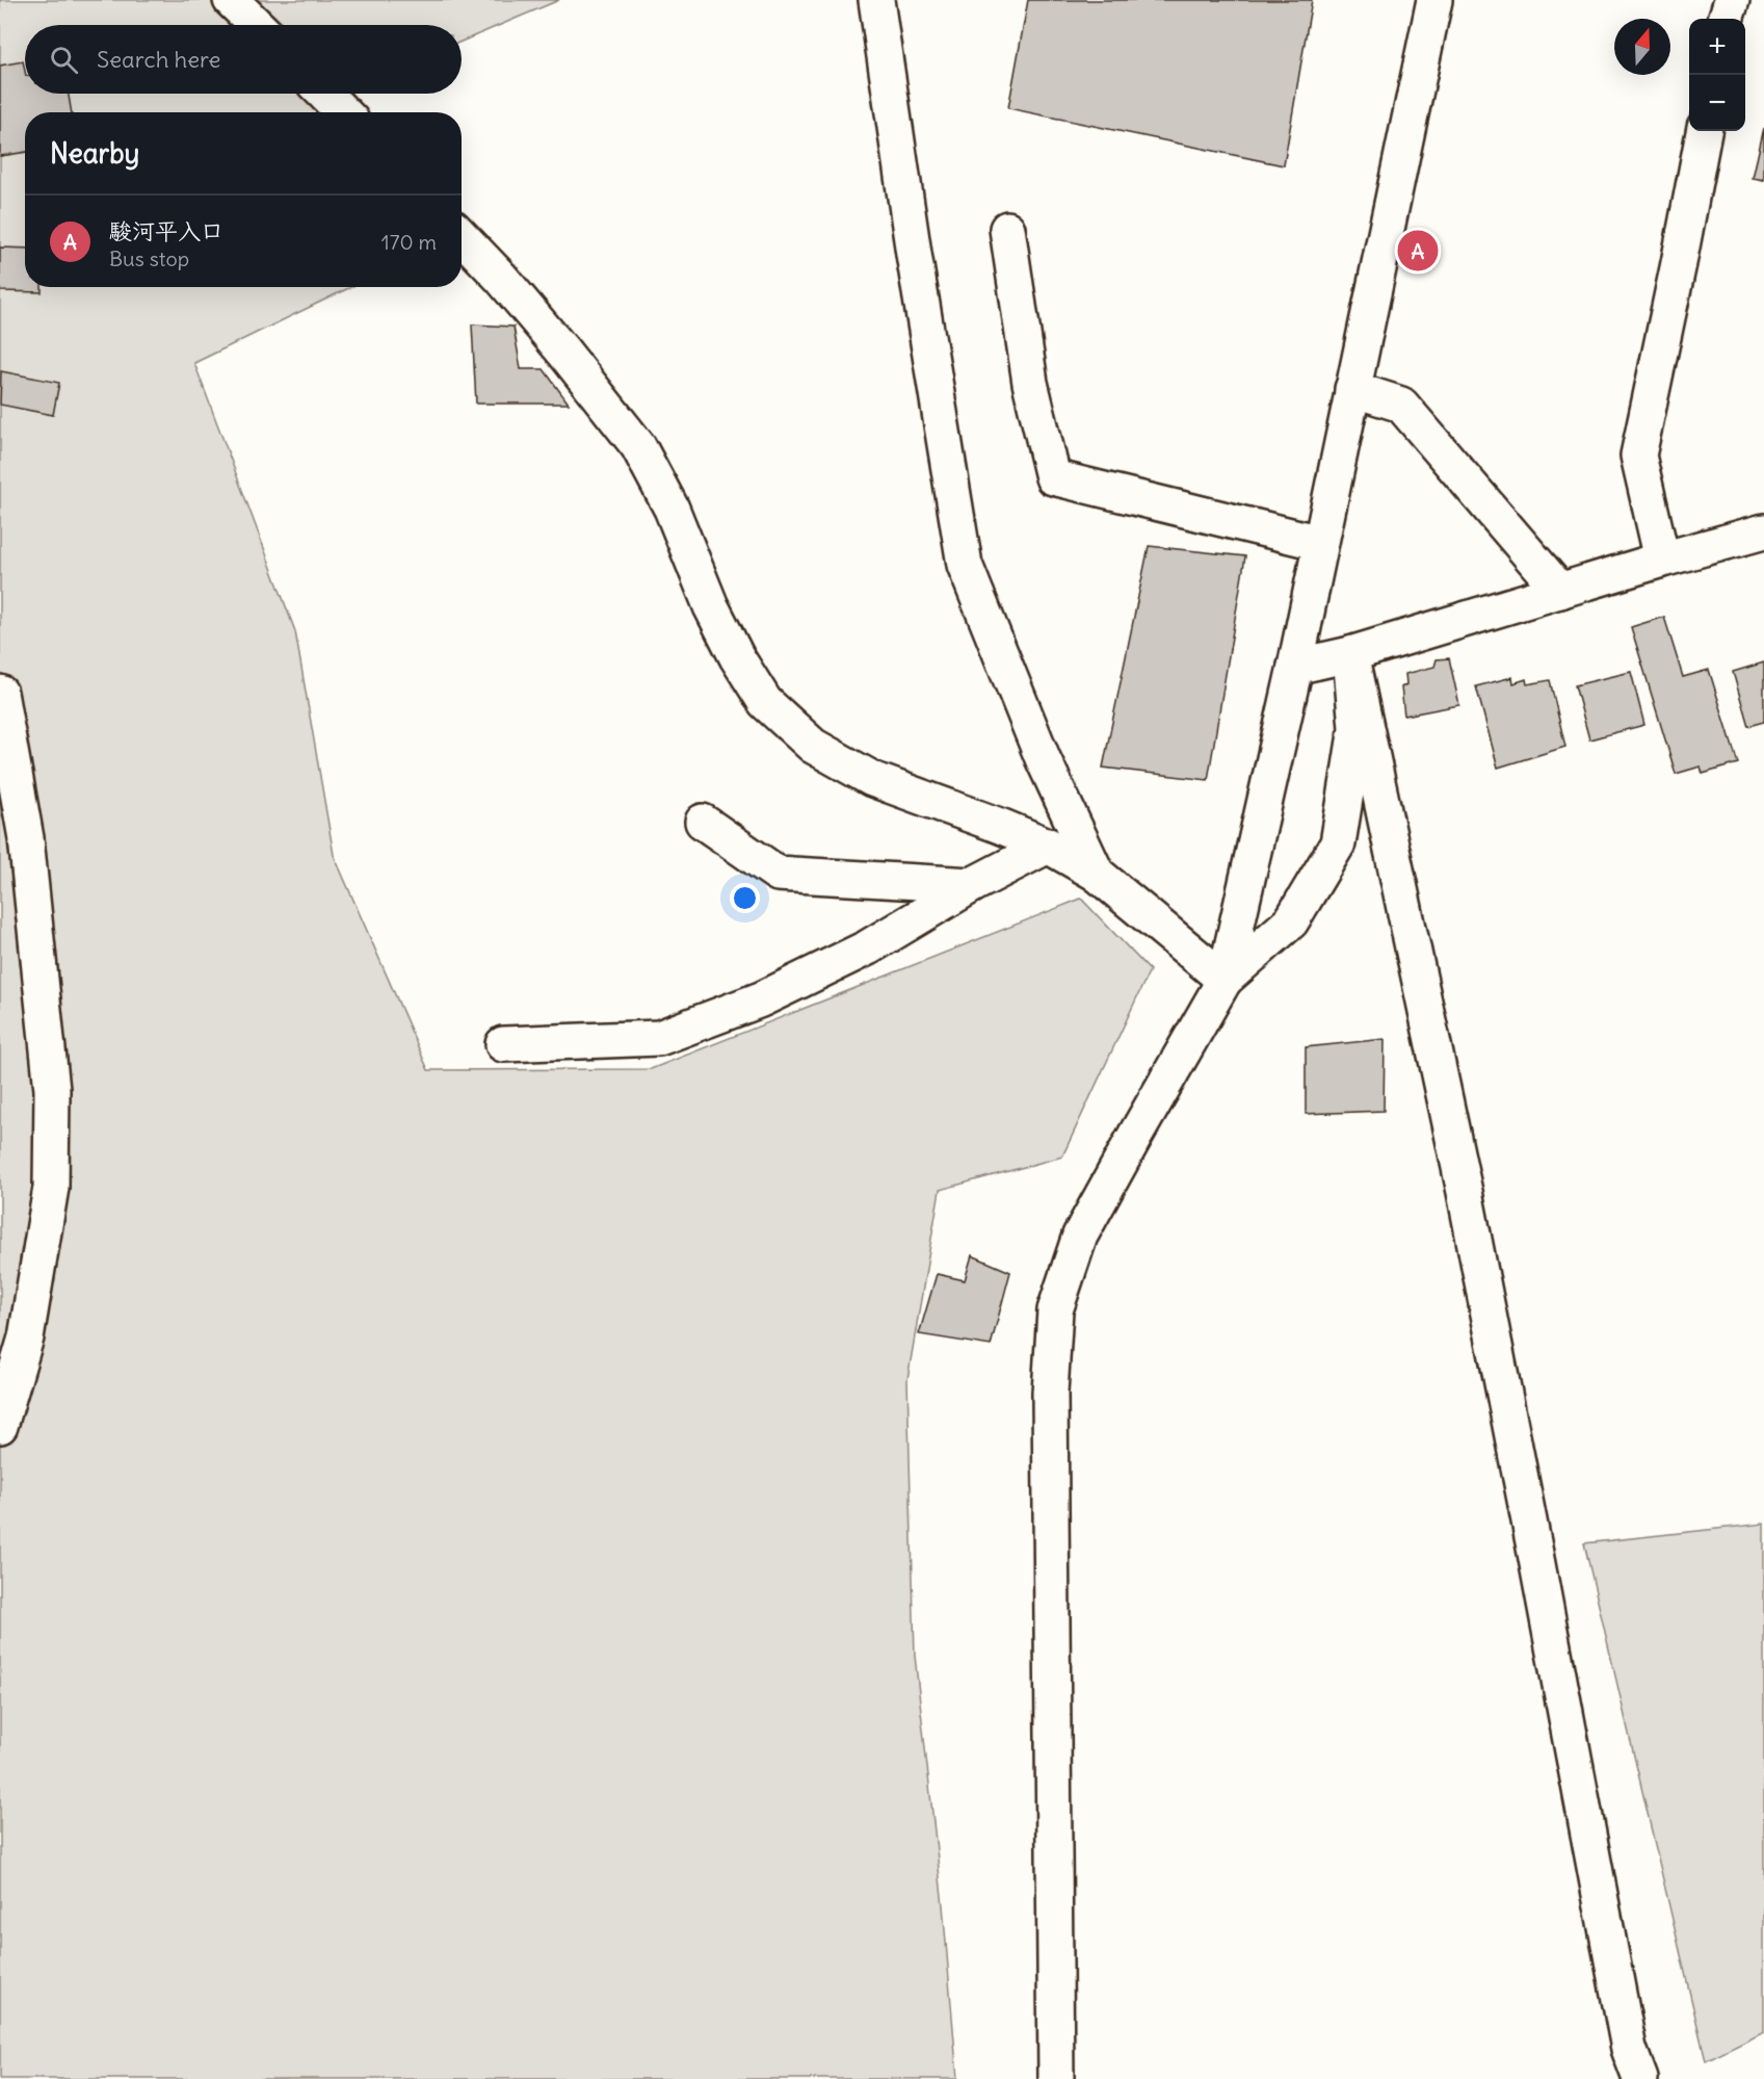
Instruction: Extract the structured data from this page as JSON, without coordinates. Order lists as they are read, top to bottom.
{
  "north": "top",
  "page": {
    "map_buttons": ["+", "−"],
    "search": "Search here",
    "heading": "Nearby",
    "list": [
      {
        "mark": "A",
        "name": "駿河平入口",
        "note": "Bus stop",
        "value": "170 m"
      }
    ],
    "pins": "A"
  }
}
